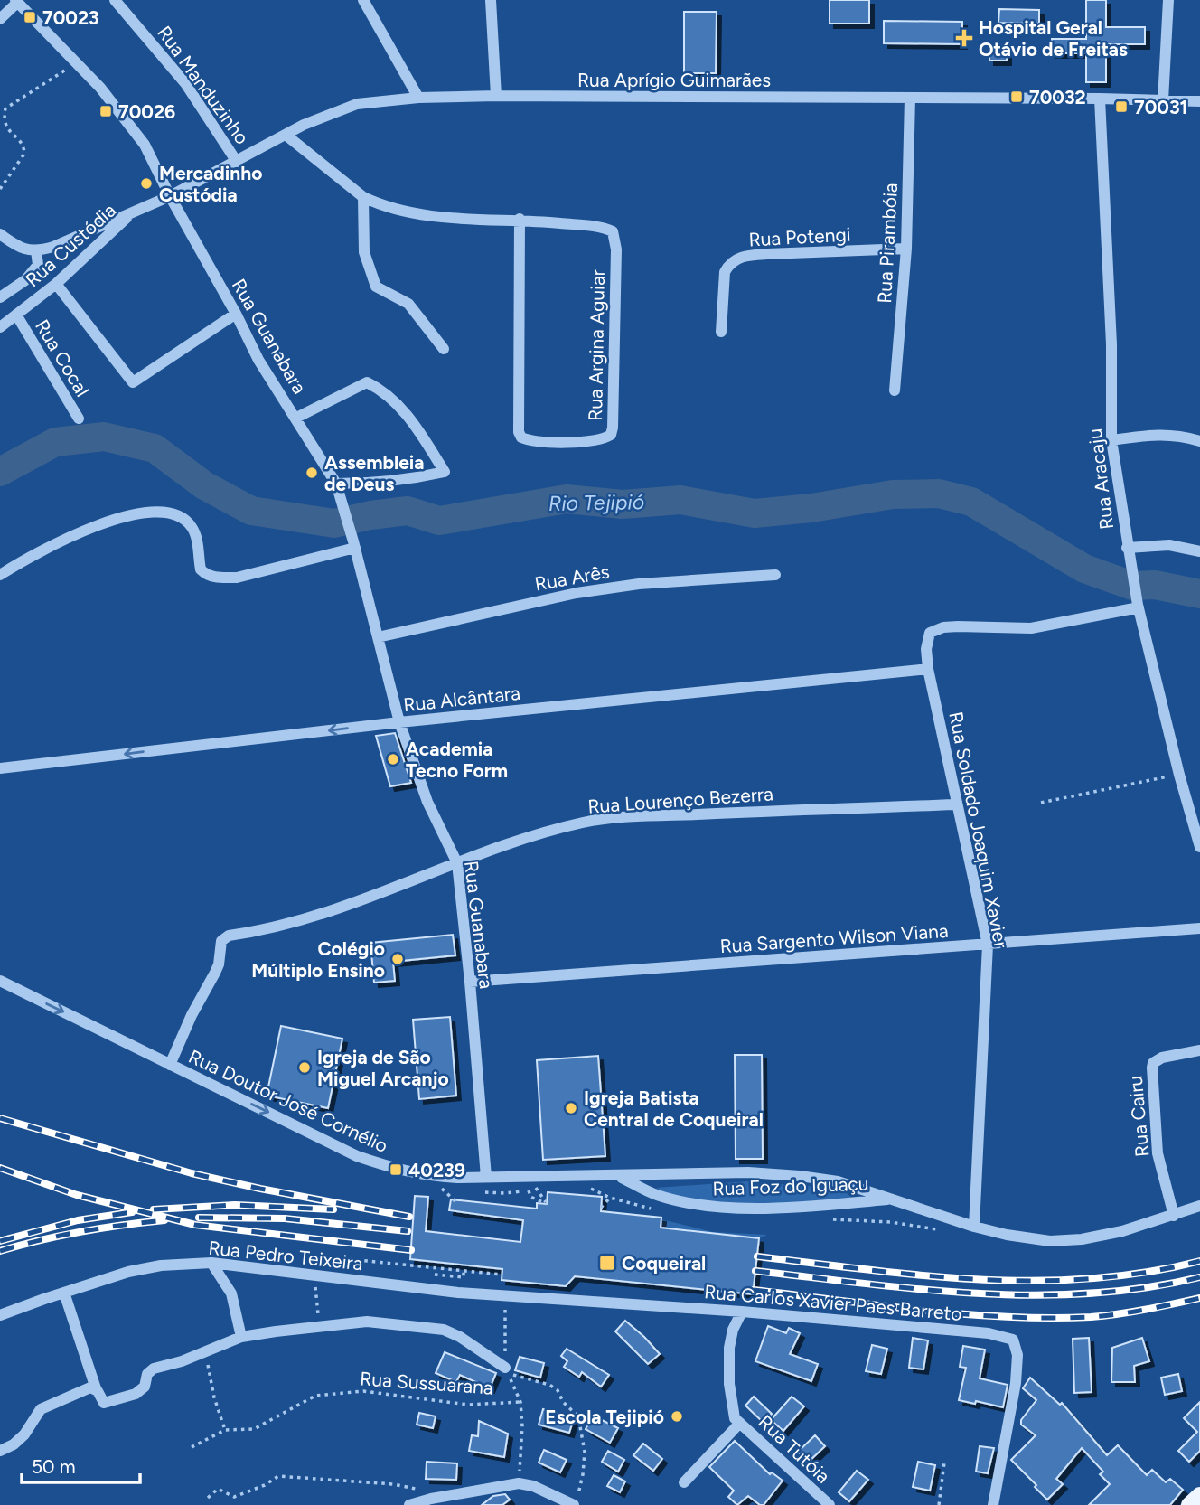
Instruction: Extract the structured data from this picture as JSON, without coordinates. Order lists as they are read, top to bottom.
{
  "streets": {
    "street": [
      "Rua Aprígio Guimarães",
      "Rua Manduzinho",
      "Rua Potengi",
      "Rua Pirambóia",
      "Rua Custódia",
      "Rua Guanabara",
      "Rua Argina Aguiar",
      "Rua Cocal",
      "Rua Aracaju",
      "Rua Arês",
      "Rua Alcântara",
      "Rua Lourenço Bezerra",
      "Rua Soldado Joaquim Xavier",
      "Rua Sargento Wilson Viana",
      "Rua Doutor José Cornélio",
      "Rua Cairu",
      "Rua Foz do Iguaçu",
      "Rua Pedro Teixeira",
      "Rua Carlos Xavier Paes Barreto",
      "Rua Tutóia"
    ],
    "path": ["Rua Sussuarana"]
  },
  "crossings": [
    ["Rua Aprígio Guimarães", "Rua Manduzinho"],
    ["Rua Aprígio Guimarães", "Rua Pirambóia"],
    ["Rua Aprígio Guimarães", "Rua Custódia"],
    ["Rua Aprígio Guimarães", "Rua Guanabara"],
    ["Rua Aprígio Guimarães", "Rua Argina Aguiar"],
    ["Rua Aprígio Guimarães", "Rua Aracaju"],
    ["Rua Potengi", "Rua Pirambóia"],
    ["Rua Custódia", "Rua Cocal"],
    ["Rua Guanabara", "Rua Arês"],
    ["Rua Guanabara", "Rua Alcântara"],
    ["Rua Guanabara", "Rua Lourenço Bezerra"],
    ["Rua Guanabara", "Rua Sargento Wilson Viana"],
    ["Rua Guanabara", "Rua Doutor José Cornélio"],
    ["Rua Aracaju", "Rua Soldado Joaquim Xavier"],
    ["Rua Alcântara", "Rua Soldado Joaquim Xavier"],
    ["Rua Lourenço Bezerra", "Rua Soldado Joaquim Xavier"],
    ["Rua Lourenço Bezerra", "Rua Doutor José Cornélio"],
    ["Rua Soldado Joaquim Xavier", "Rua Sargento Wilson Viana"],
    ["Rua Soldado Joaquim Xavier", "Rua Doutor José Cornélio"],
    ["Rua Doutor José Cornélio", "Rua Cairu"],
    ["Rua Doutor José Cornélio", "Rua Foz do Iguaçu"],
    ["Rua Pedro Teixeira", "Rua Carlos Xavier Paes Barreto"]
  ],
  "one_way": ["Rua Alcântara", "Rua Doutor José Cornélio"],
  "water": ["Rio Tejipió"],
  "places": {
    "transit": [
      "70023",
      "70032",
      "70031",
      "70026",
      "40239",
      "Coqueiral"
    ],
    "health": ["Hospital Geral Otávio de Freitas"],
    "other": [
      "Mercadinho Custódia",
      "Assembleia de Deus",
      "Academia Tecno Form",
      "Colégio Múltiplo Ensino",
      "Igreja de São Miguel Arcanjo",
      "Igreja Batista Central de Coqueiral",
      "Escola Tejipió"
    ]
  },
  "scale_bar": "50 m"
}
